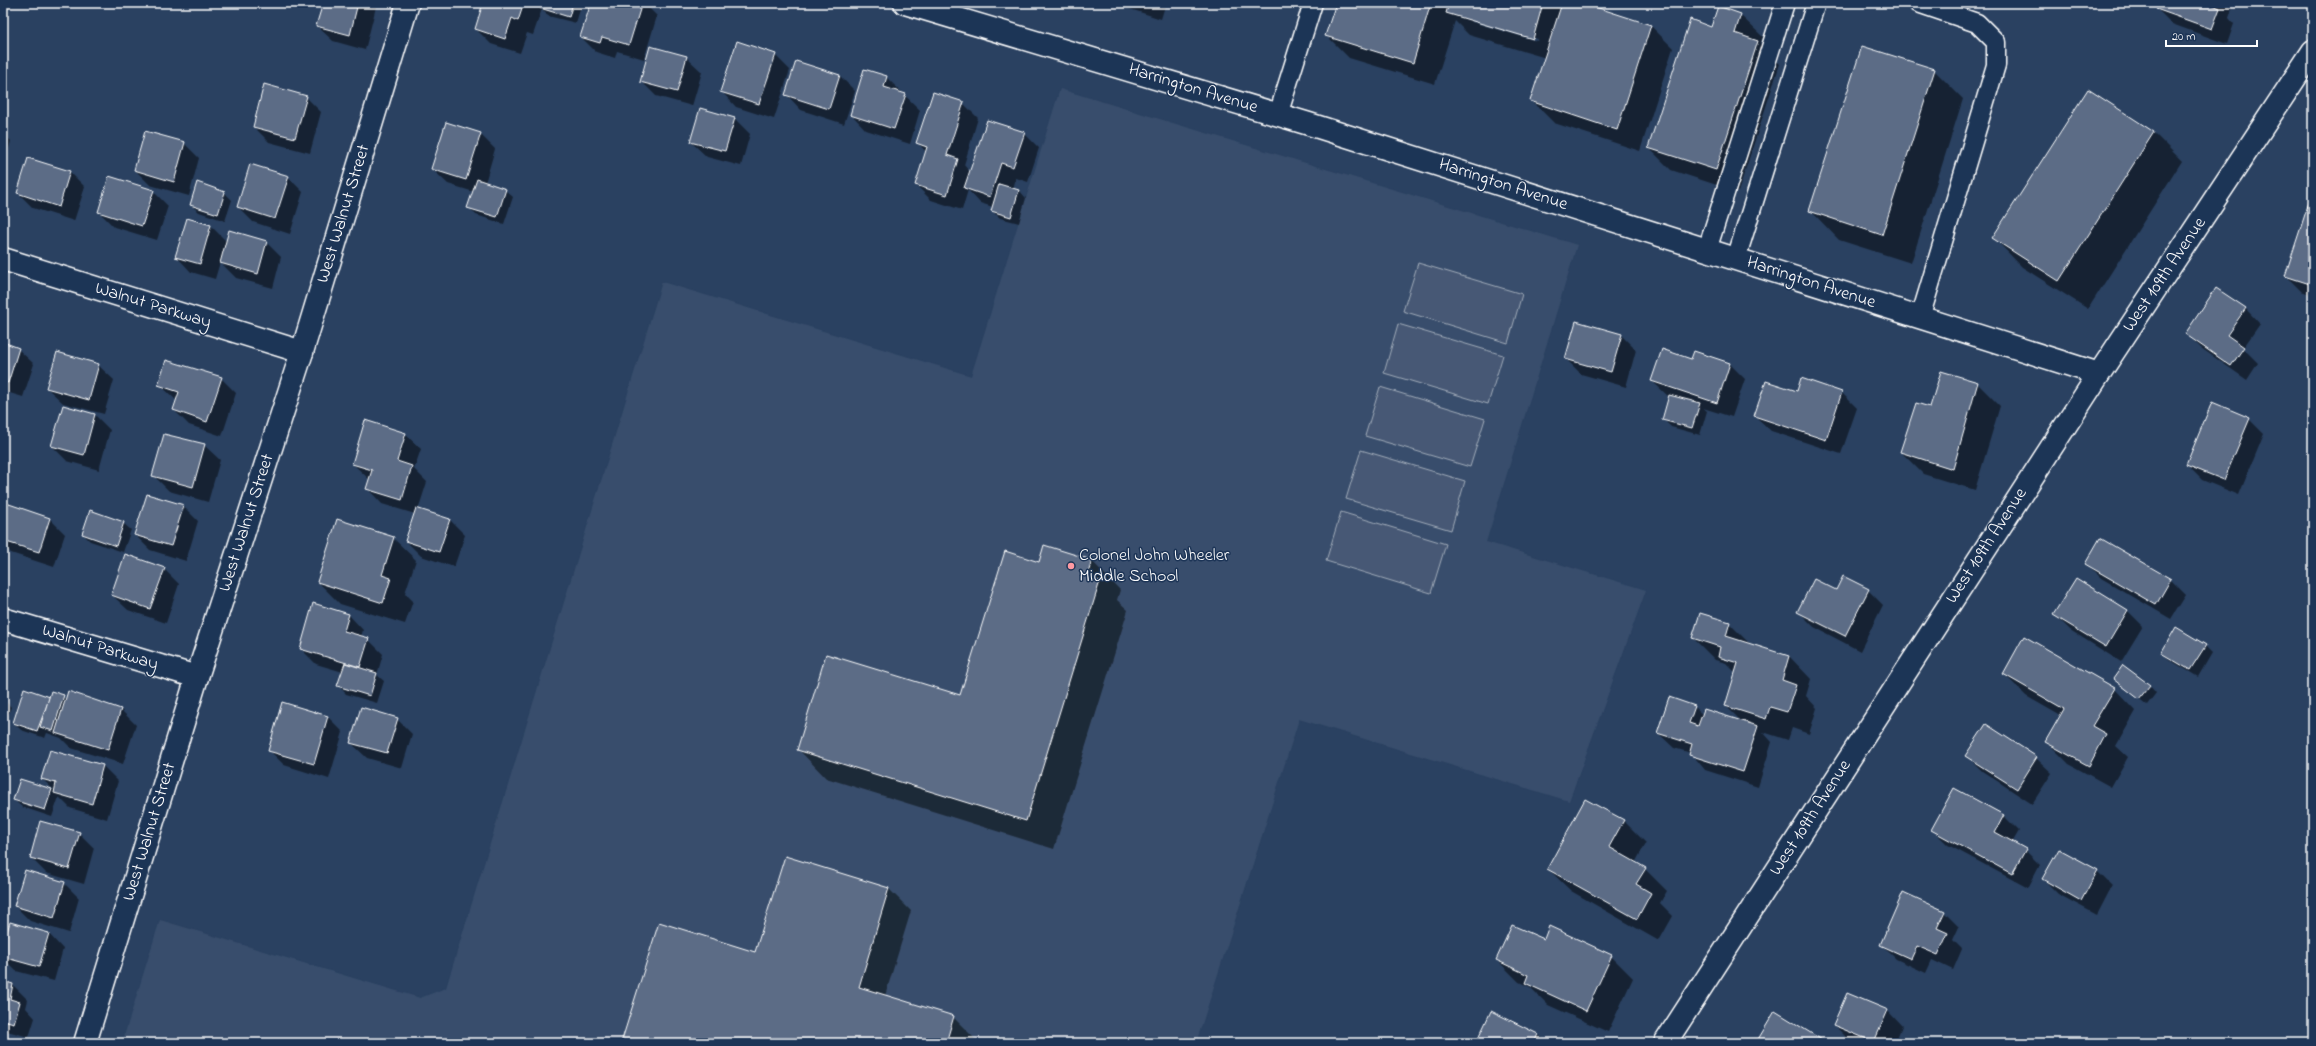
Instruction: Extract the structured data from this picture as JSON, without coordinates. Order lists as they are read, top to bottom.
{
  "streets": {
    "street": [
      "Harrington Avenue",
      "West Walnut Street",
      "West 109th Avenue",
      "Walnut Parkway"
    ]
  },
  "crossings": [
    ["Harrington Avenue", "West 109th Avenue"],
    ["West Walnut Street", "Walnut Parkway"]
  ],
  "places": ["Colonel John Wheeler Middle School"],
  "scale_bar": "20 m"
}
